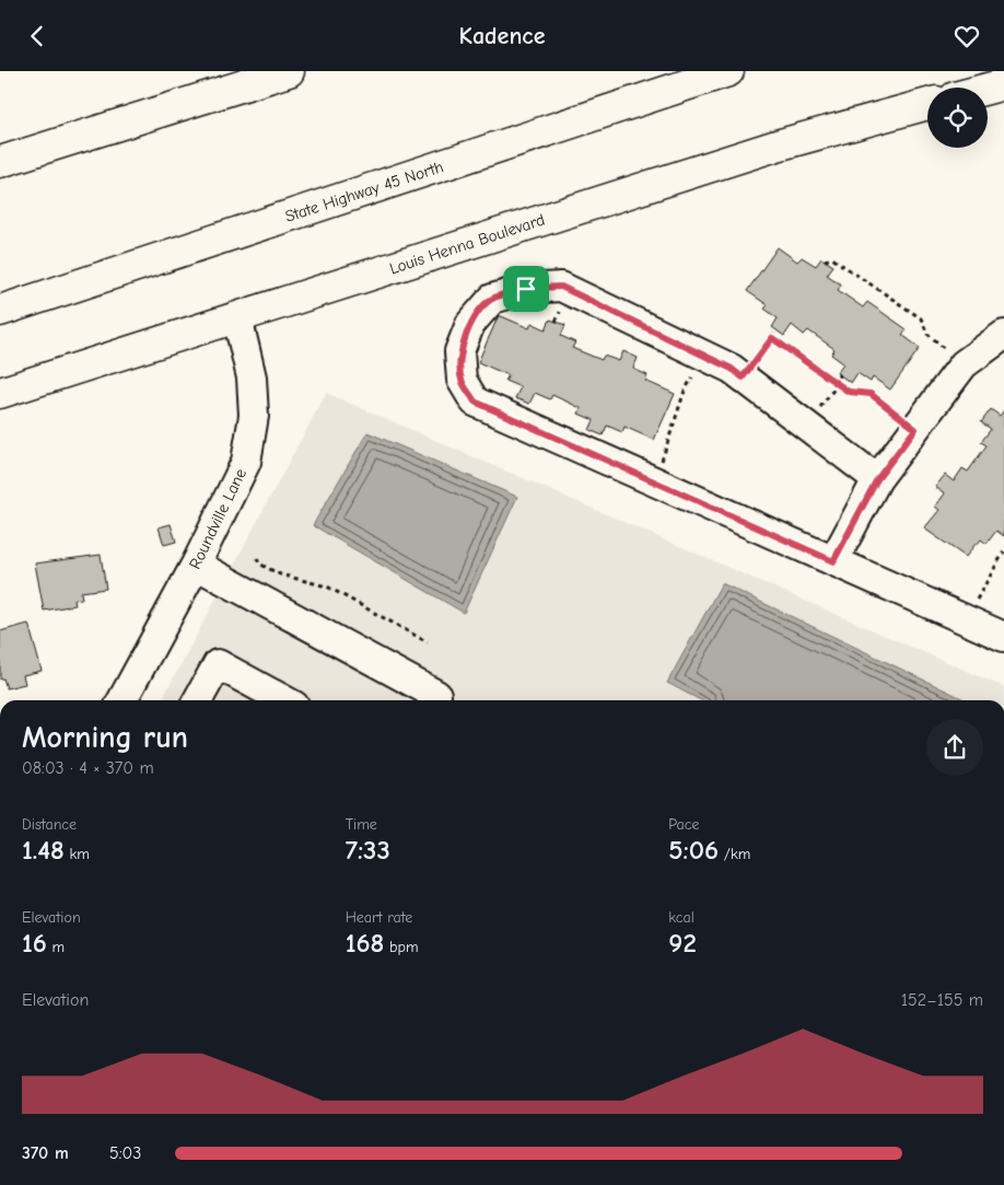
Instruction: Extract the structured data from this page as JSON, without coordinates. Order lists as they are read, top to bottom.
{
  "streets": {
    "main road": ["State Highway 45 North", "Louis Henna Boulevard"],
    "street": ["Roundville Lane"]
  },
  "crossings": [
    ["Louis Henna Boulevard", "Roundville Lane"]
  ],
  "page": {
    "header": "Kadence",
    "heading": ["Morning run", "08:03 · 4 × 370 m"],
    "stats": [
      ["Distance", "1.48 km"],
      ["Time", "7:33"],
      ["Pace", "5:06 /km"],
      ["Elevation", "16 m"],
      ["Heart rate", "168 bpm"],
      ["kcal", "92"]
    ],
    "chart": ["Elevation", "152–155 m"],
    "list": [
      {
        "name": "370 m",
        "note": "5:03"
      }
    ]
  }
}
